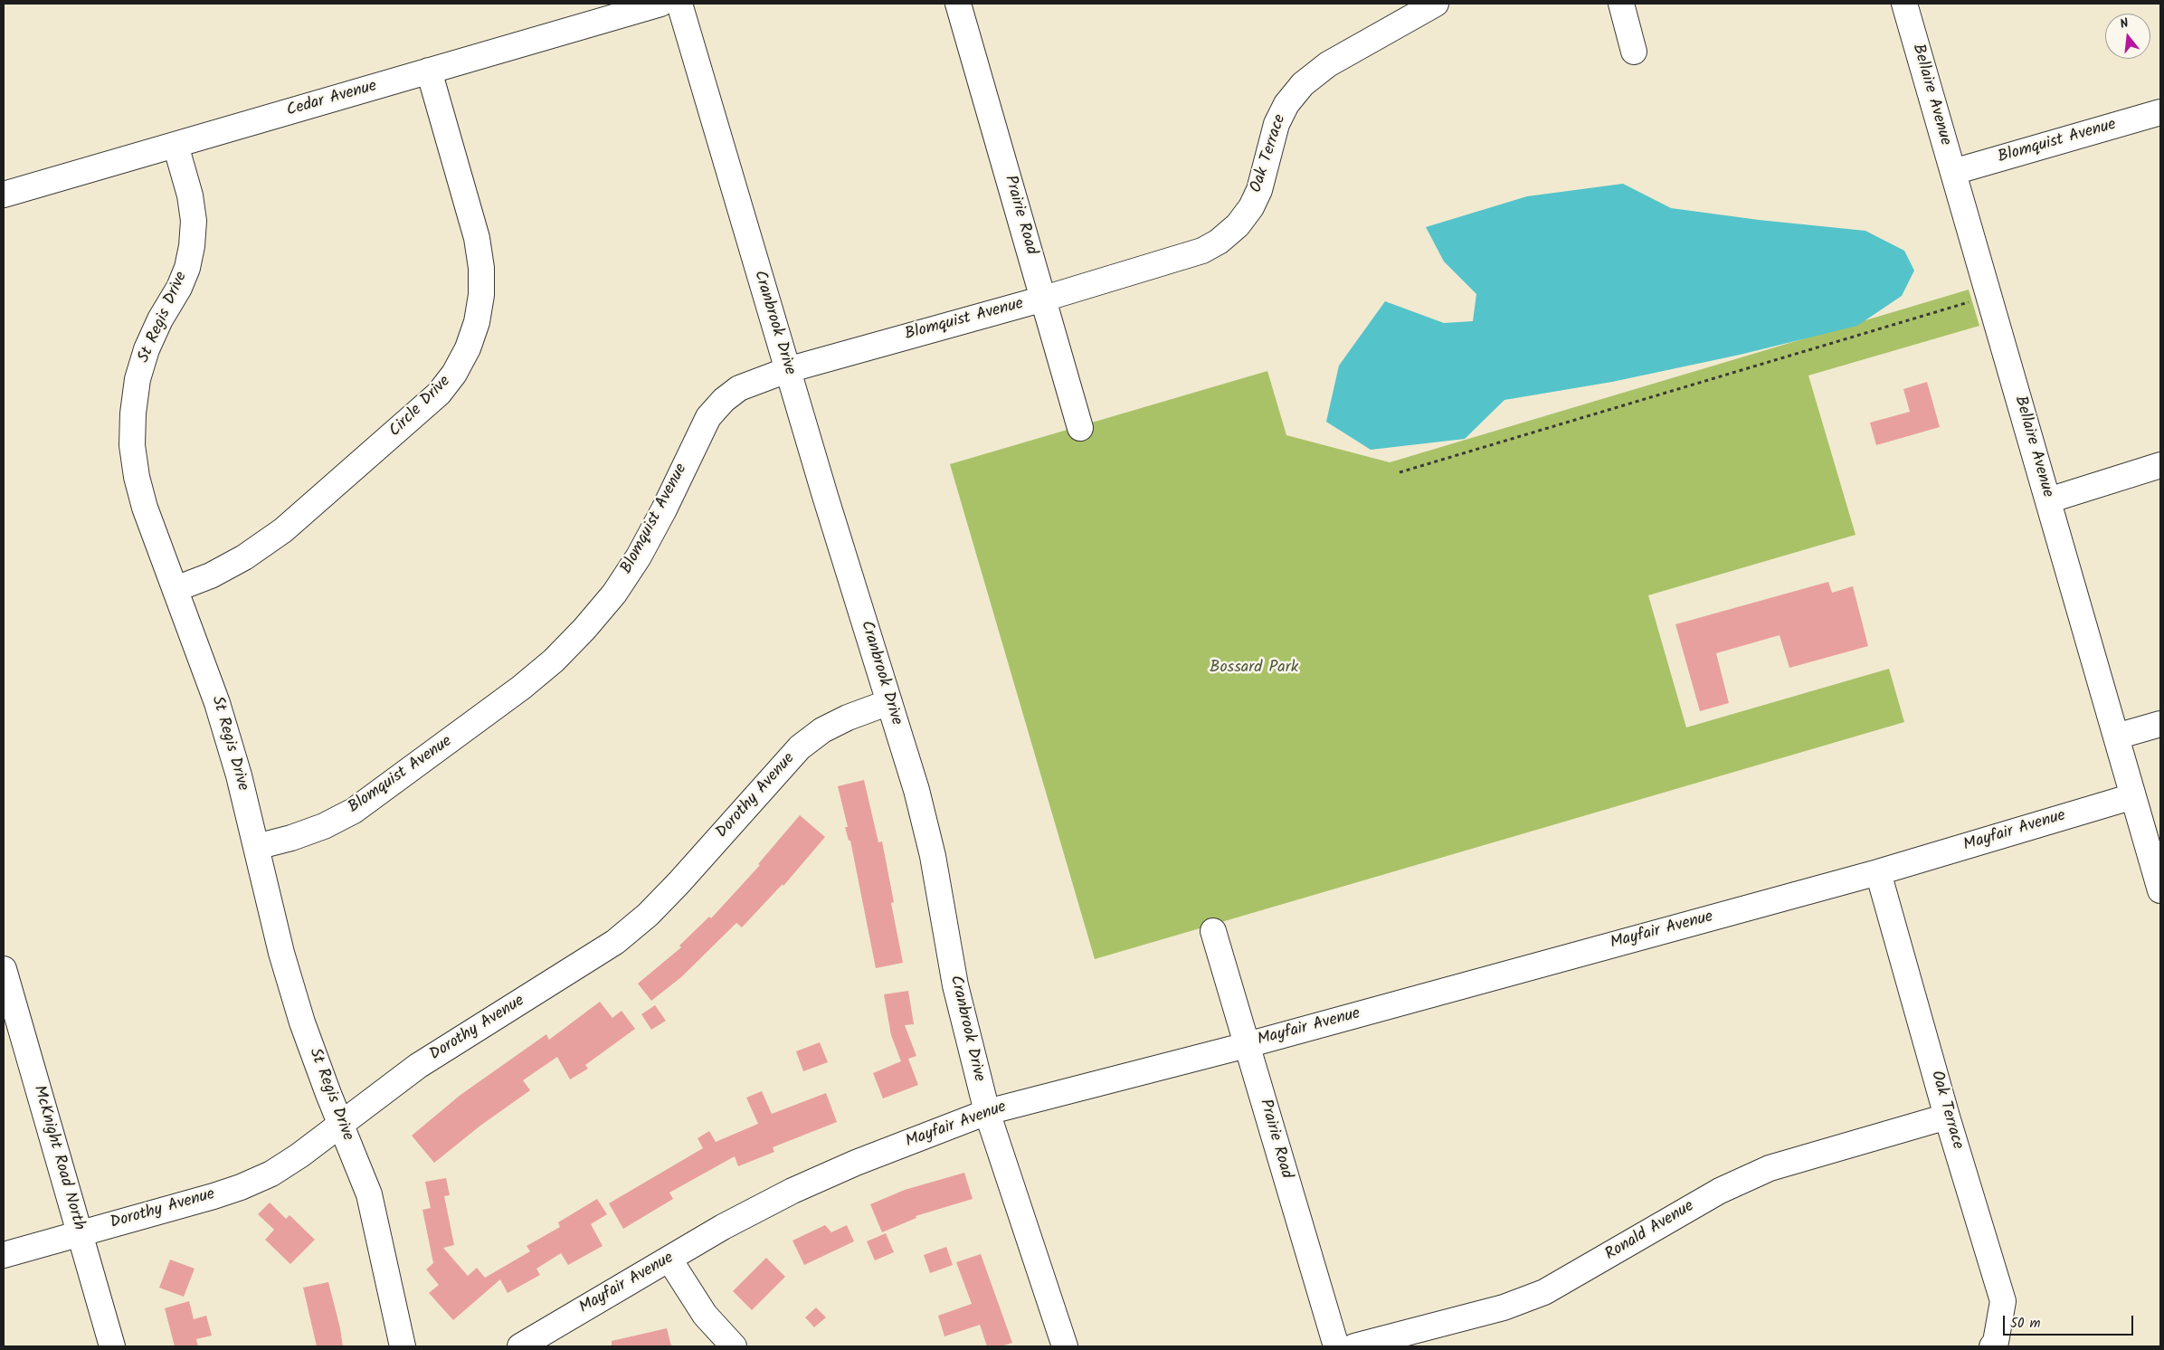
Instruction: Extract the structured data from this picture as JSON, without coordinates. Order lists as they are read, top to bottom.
{
  "streets": {
    "street": [
      "Bellaire Avenue",
      "Cedar Avenue",
      "Blomquist Avenue",
      "Oak Terrace",
      "Prairie Road",
      "St Regis Drive",
      "Cranbrook Drive",
      "Circle Drive",
      "Dorothy Avenue",
      "Mayfair Avenue",
      "McKnight Road North",
      "Ronald Avenue"
    ]
  },
  "crossings": [
    ["Bellaire Avenue", "Blomquist Avenue"],
    ["Bellaire Avenue", "Mayfair Avenue"],
    ["Cedar Avenue", "St Regis Drive"],
    ["Cedar Avenue", "Circle Drive"],
    ["Blomquist Avenue", "Oak Terrace"],
    ["Blomquist Avenue", "Prairie Road"],
    ["Blomquist Avenue", "St Regis Drive"],
    ["Blomquist Avenue", "Cranbrook Drive"],
    ["Oak Terrace", "Prairie Road"],
    ["Oak Terrace", "Mayfair Avenue"],
    ["Oak Terrace", "Ronald Avenue"],
    ["Prairie Road", "Mayfair Avenue"],
    ["St Regis Drive", "Circle Drive"],
    ["St Regis Drive", "Dorothy Avenue"],
    ["Cranbrook Drive", "Dorothy Avenue"],
    ["Cranbrook Drive", "Mayfair Avenue"],
    ["Dorothy Avenue", "McKnight Road North"]
  ],
  "parks": ["Bossard Park"],
  "scale_bar": "50 m",
  "north": "top"
}
